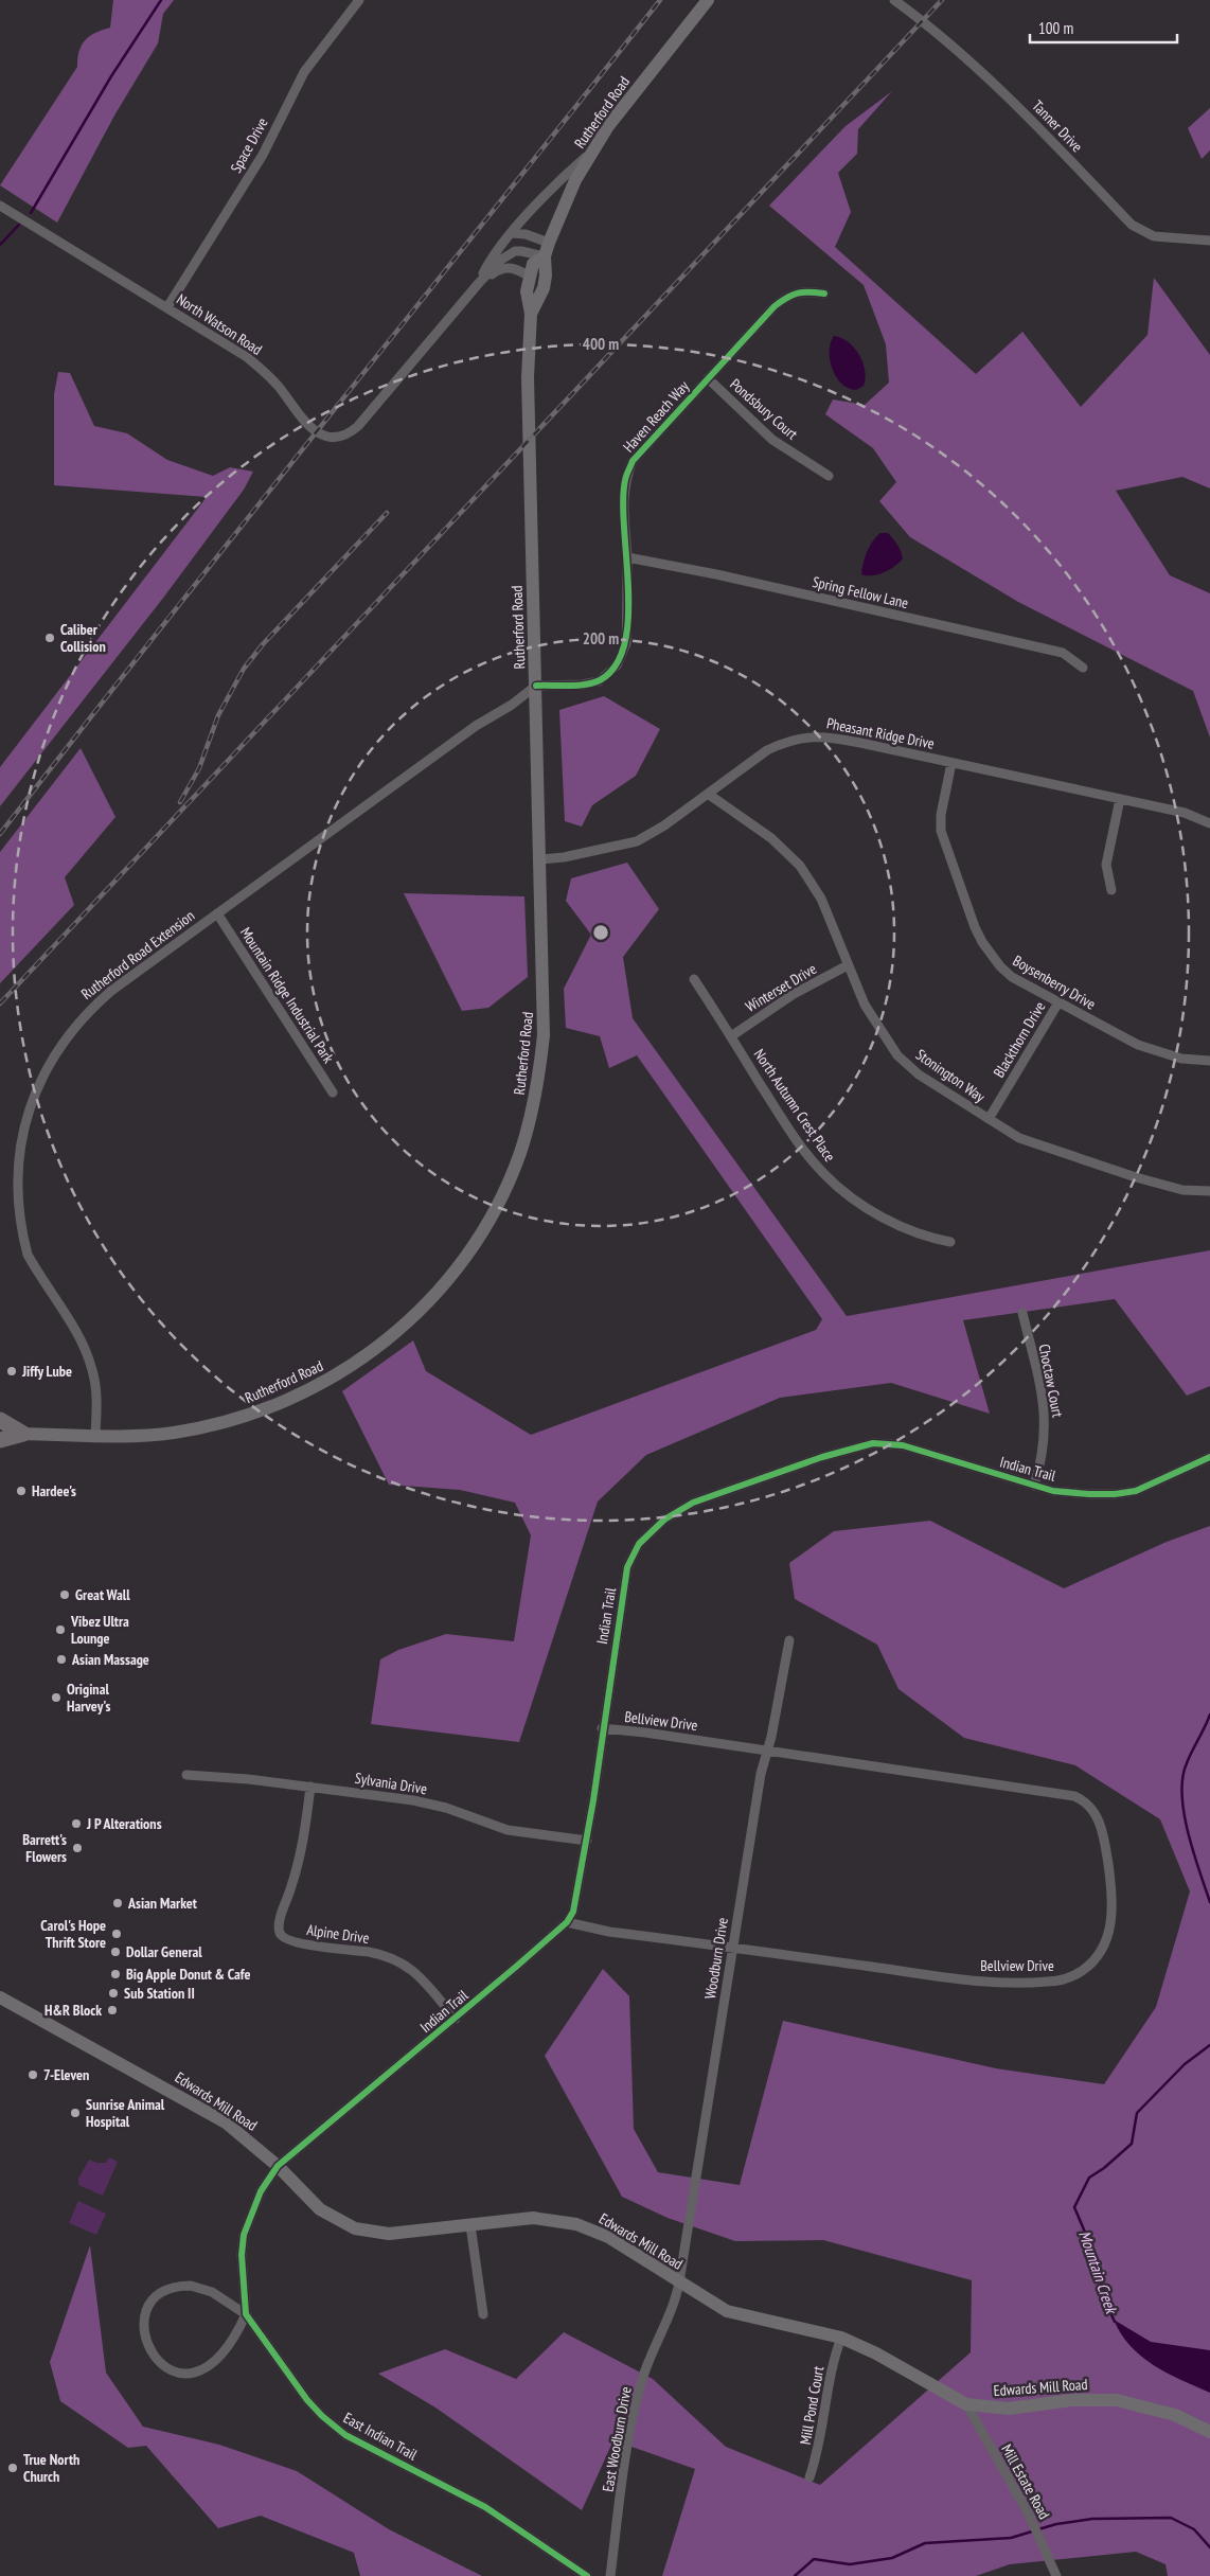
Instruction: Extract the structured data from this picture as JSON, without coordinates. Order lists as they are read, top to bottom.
{
  "streets": {
    "street": [
      "Rutherford Road",
      "Tanner Drive",
      "Space Drive",
      "North Watson Road",
      "Pondsbury Court",
      "Haven Reach Way",
      "Spring Fellow Lane",
      "Pheasant Ridge Drive",
      "Rutherford Road Extension",
      "Boysenberry Drive",
      "Winterset Drive",
      "Mountain Ridge Industrial Park",
      "Blackthorn Drive",
      "Stonington Way",
      "North Autumn Crest Place",
      "Choctaw Court",
      "Indian Trail",
      "Bellview Drive",
      "Sylvania Drive",
      "Alpine Drive",
      "Woodburn Drive",
      "Edwards Mill Road",
      "Mill Pond Court",
      "East Indian Trail",
      "East Woodburn Drive",
      "Mill Estate Road"
    ]
  },
  "crossings": [
    ["Rutherford Road", "North Watson Road"],
    ["Rutherford Road", "Haven Reach Way"],
    ["Rutherford Road", "Pheasant Ridge Drive"],
    ["Rutherford Road", "Rutherford Road Extension"],
    ["Space Drive", "North Watson Road"],
    ["Pondsbury Court", "Haven Reach Way"],
    ["Haven Reach Way", "Spring Fellow Lane"],
    ["Haven Reach Way", "Rutherford Road Extension"],
    ["Pheasant Ridge Drive", "Boysenberry Drive"],
    ["Pheasant Ridge Drive", "Stonington Way"],
    ["Rutherford Road Extension", "Mountain Ridge Industrial Park"],
    ["Boysenberry Drive", "Blackthorn Drive"],
    ["Winterset Drive", "Stonington Way"],
    ["Winterset Drive", "North Autumn Crest Place"],
    ["Blackthorn Drive", "Stonington Way"],
    ["Choctaw Court", "Indian Trail"],
    ["Indian Trail", "Bellview Drive"],
    ["Indian Trail", "Sylvania Drive"],
    ["Indian Trail", "Alpine Drive"],
    ["Indian Trail", "Edwards Mill Road"],
    ["Bellview Drive", "Woodburn Drive"],
    ["Sylvania Drive", "Alpine Drive"],
    ["Woodburn Drive", "Edwards Mill Road"],
    ["Woodburn Drive", "East Woodburn Drive"],
    ["Edwards Mill Road", "Mill Pond Court"],
    ["Edwards Mill Road", "East Woodburn Drive"],
    ["Edwards Mill Road", "Mill Estate Road"]
  ],
  "water": ["Mountain Creek"],
  "places": [
    "Caliber Collision",
    "Jiffy Lube",
    "Hardee's",
    "Great Wall",
    "Vibez Ultra Lounge",
    "Asian Massage",
    "Original Harvey's",
    "J P Alterations",
    "Barrett's Flowers",
    "Asian Market",
    "Carol's Hope Thrift Store",
    "Dollar General",
    "Big Apple Donut & Cafe",
    "Sub Station II",
    "H&R Block",
    "7-Eleven",
    "Sunrise Animal Hospital",
    "True North Church"
  ],
  "scale_bar": "100 m",
  "rings": ["400 m", "200 m"]
}
